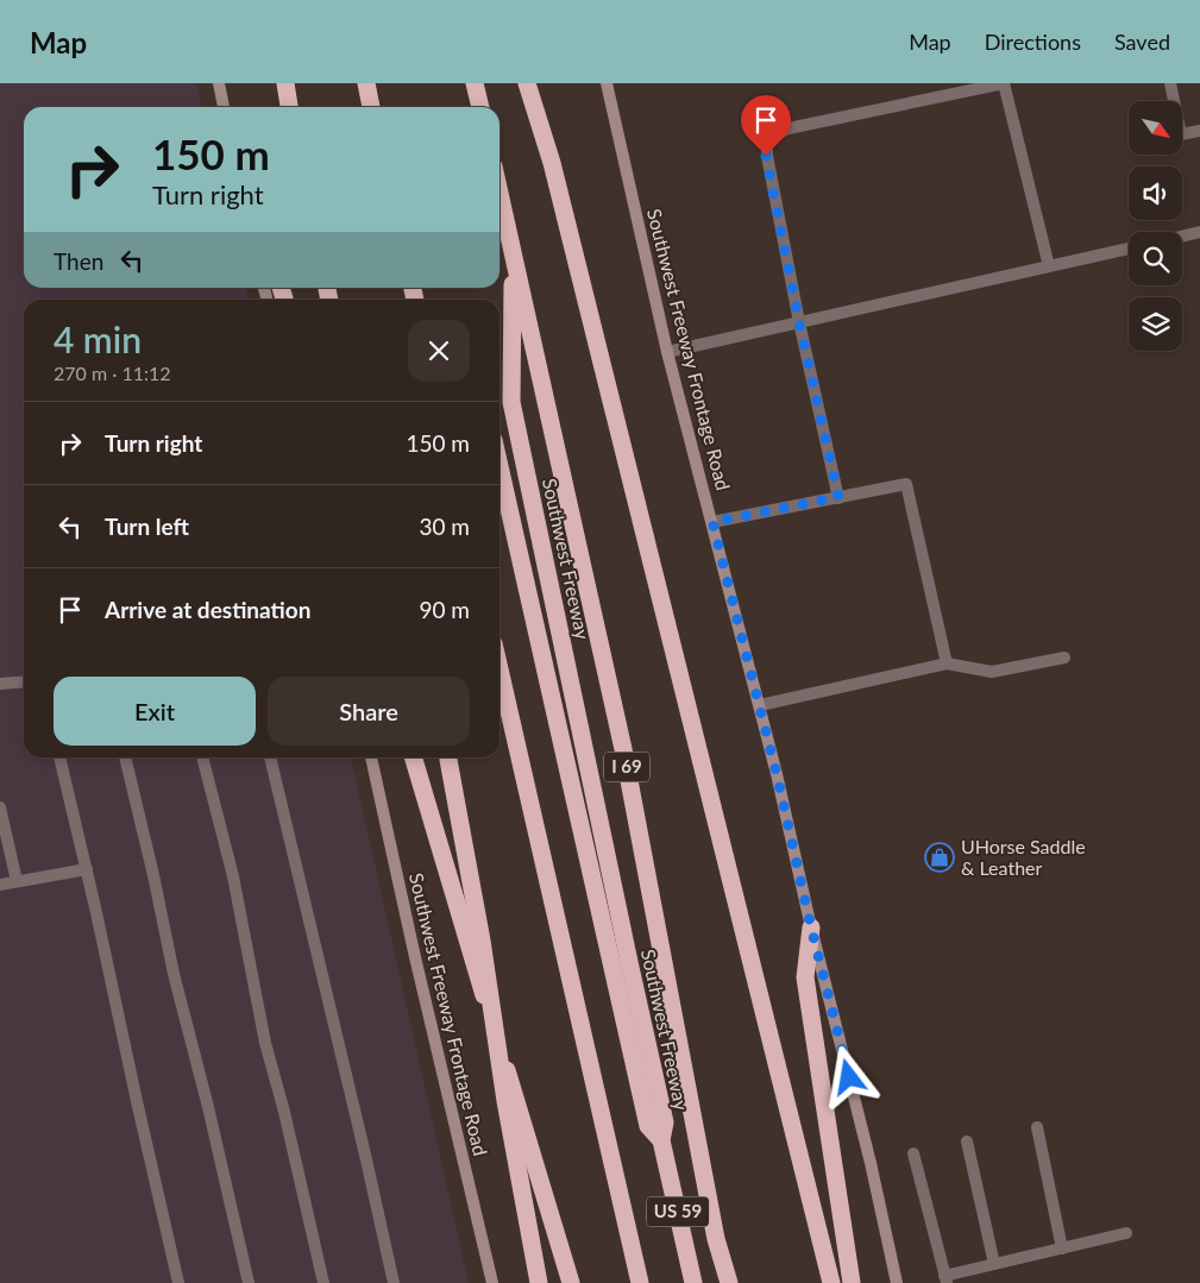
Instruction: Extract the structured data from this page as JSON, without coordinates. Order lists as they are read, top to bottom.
{
  "streets": {
    "highway": ["Southwest Freeway", "I 69", "US 59"],
    "main road": ["Southwest Freeway Frontage Road"]
  },
  "crossings": [
    ["Southwest Freeway", "US 59"]
  ],
  "places": {
    "shop": ["UHorse Saddle & Leather"]
  },
  "north": "bottom right",
  "page": {
    "header": "Map",
    "nav": ["Map", "Directions", "Saved"],
    "turn": ["150 m", "Turn right"],
    "then": "Then",
    "heading": ["4 min", "270 m · 11:12"],
    "list": [
      {
        "name": "Turn right",
        "value": "150 m"
      },
      {
        "name": "Turn left",
        "value": "30 m"
      },
      {
        "name": "Arrive at destination",
        "value": "90 m"
      }
    ],
    "buttons": ["Exit", "Share"]
  }
}
